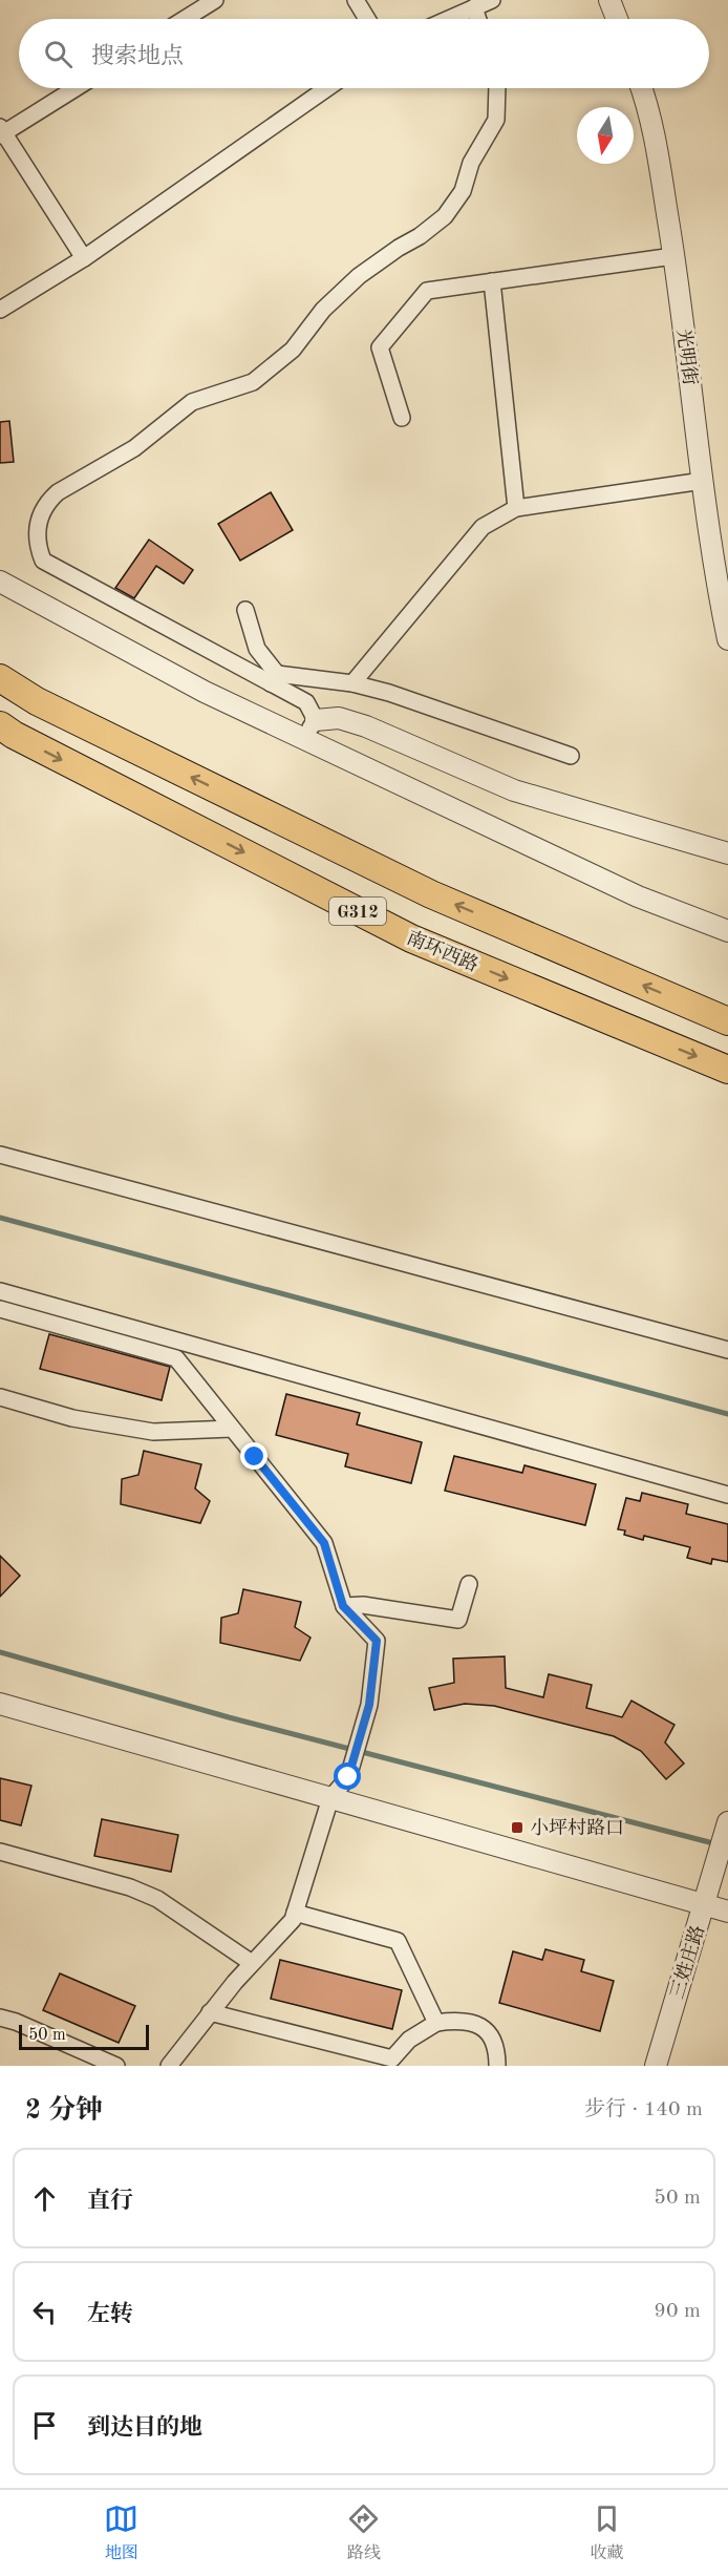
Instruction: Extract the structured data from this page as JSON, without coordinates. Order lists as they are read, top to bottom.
{
  "streets": {
    "highway": ["G312", "南环西路"],
    "street": ["光明街", "三姓庄路"]
  },
  "places": {
    "transit": ["小坪村路口"]
  },
  "scale_bar": "50 m",
  "north": "bottom",
  "page": {
    "search": "搜索地点",
    "scale": "50 m",
    "heading": ["2 分钟", "步行 · 140 m"],
    "list": [
      ["直行", "50 m"],
      ["左转", "90 m"],
      "到达目的地"
    ],
    "nav": ["地图", "路线", "收藏"]
  }
}
